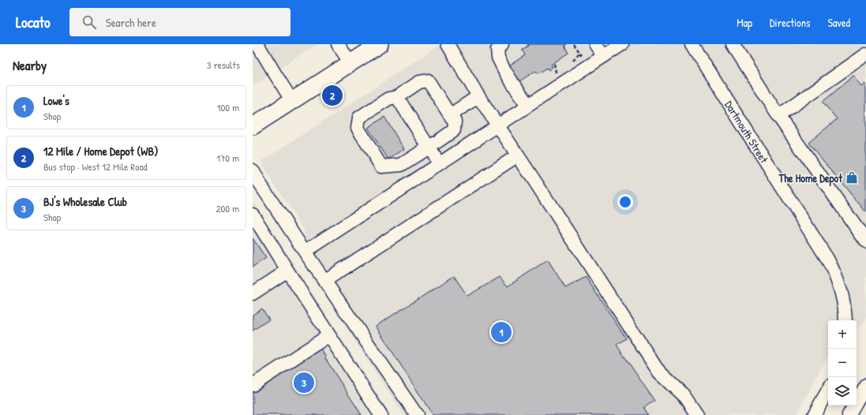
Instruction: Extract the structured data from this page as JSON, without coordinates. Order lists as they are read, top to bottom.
{
  "streets": {
    "street": ["Dartmouth Street"]
  },
  "places": {
    "shop": ["The Home Depot"]
  },
  "page": {
    "header": "Locato",
    "search": "Search here",
    "nav": ["Map", "Directions", "Saved"],
    "heading": ["Nearby", "3 results"],
    "pins": ["2", "1", "3"],
    "list": [
      {
        "mark": "1",
        "name": "Lowe's",
        "note": "Shop",
        "value": "100 m"
      },
      {
        "mark": "2",
        "name": "12 Mile / Home Depot (WB)",
        "note": "Bus stop · West 12 Mile Road",
        "value": "170 m"
      },
      {
        "mark": "3",
        "name": "BJ's Wholesale Club",
        "note": "Shop",
        "value": "200 m"
      }
    ],
    "map_buttons": ["+", "−"]
  }
}
